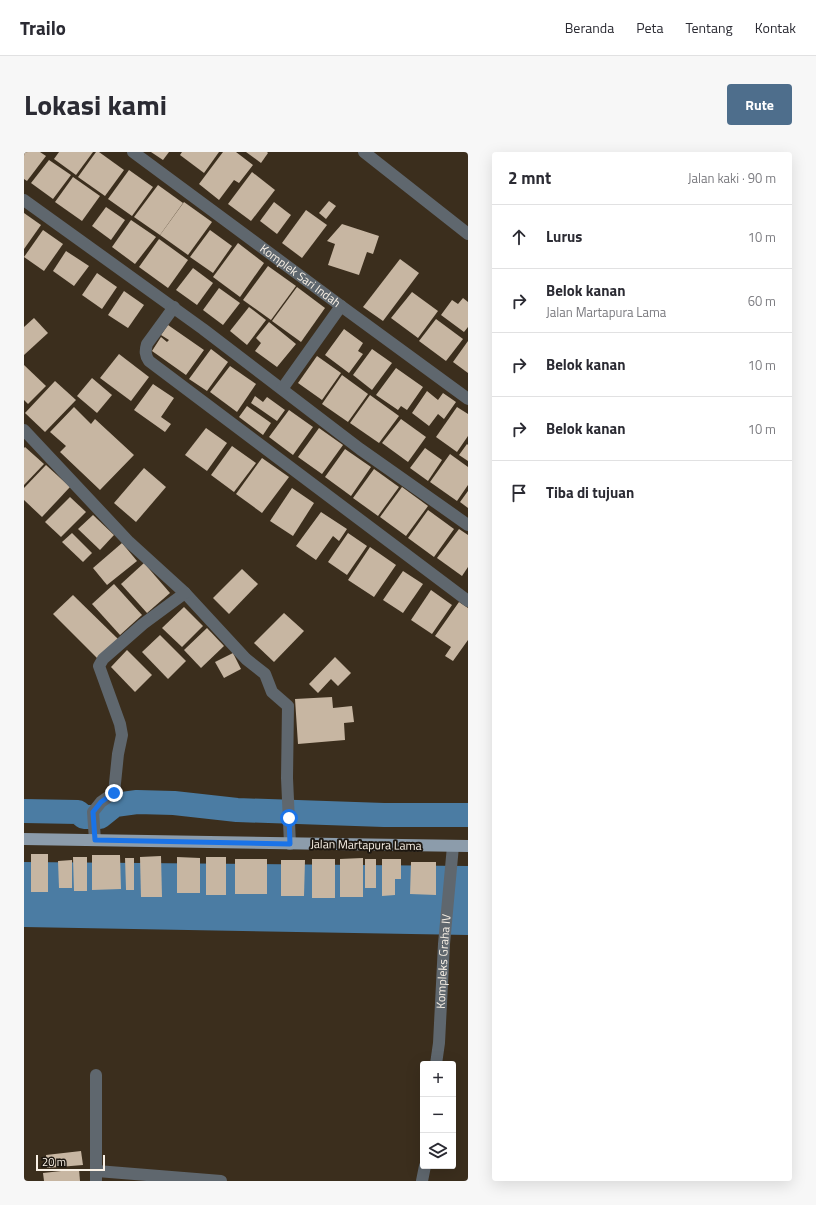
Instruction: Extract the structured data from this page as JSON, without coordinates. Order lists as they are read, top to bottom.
{
  "streets": {
    "main road": ["Jalan Martapura Lama"],
    "street": ["Komplek Sari Indah", "Kompleks Graha IV"]
  },
  "crossings": [
    ["Jalan Martapura Lama", "Kompleks Graha IV"]
  ],
  "scale_bar": "20 m",
  "page": {
    "header": "Trailo",
    "nav": [
      "Beranda",
      "Peta",
      "Tentang",
      "Kontak"
    ],
    "title": "Lokasi kami",
    "buttons": "Rute",
    "heading": ["2 mnt", "Jalan kaki · 90 m"],
    "list": [
      ["Lurus", "10 m"],
      ["Belok kanan", "Jalan Martapura Lama", "60 m"],
      ["Belok kanan", "10 m"],
      ["Belok kanan", "10 m"],
      "Tiba di tujuan"
    ],
    "map_buttons": ["+", "−"],
    "scale": "20 m"
  }
}
